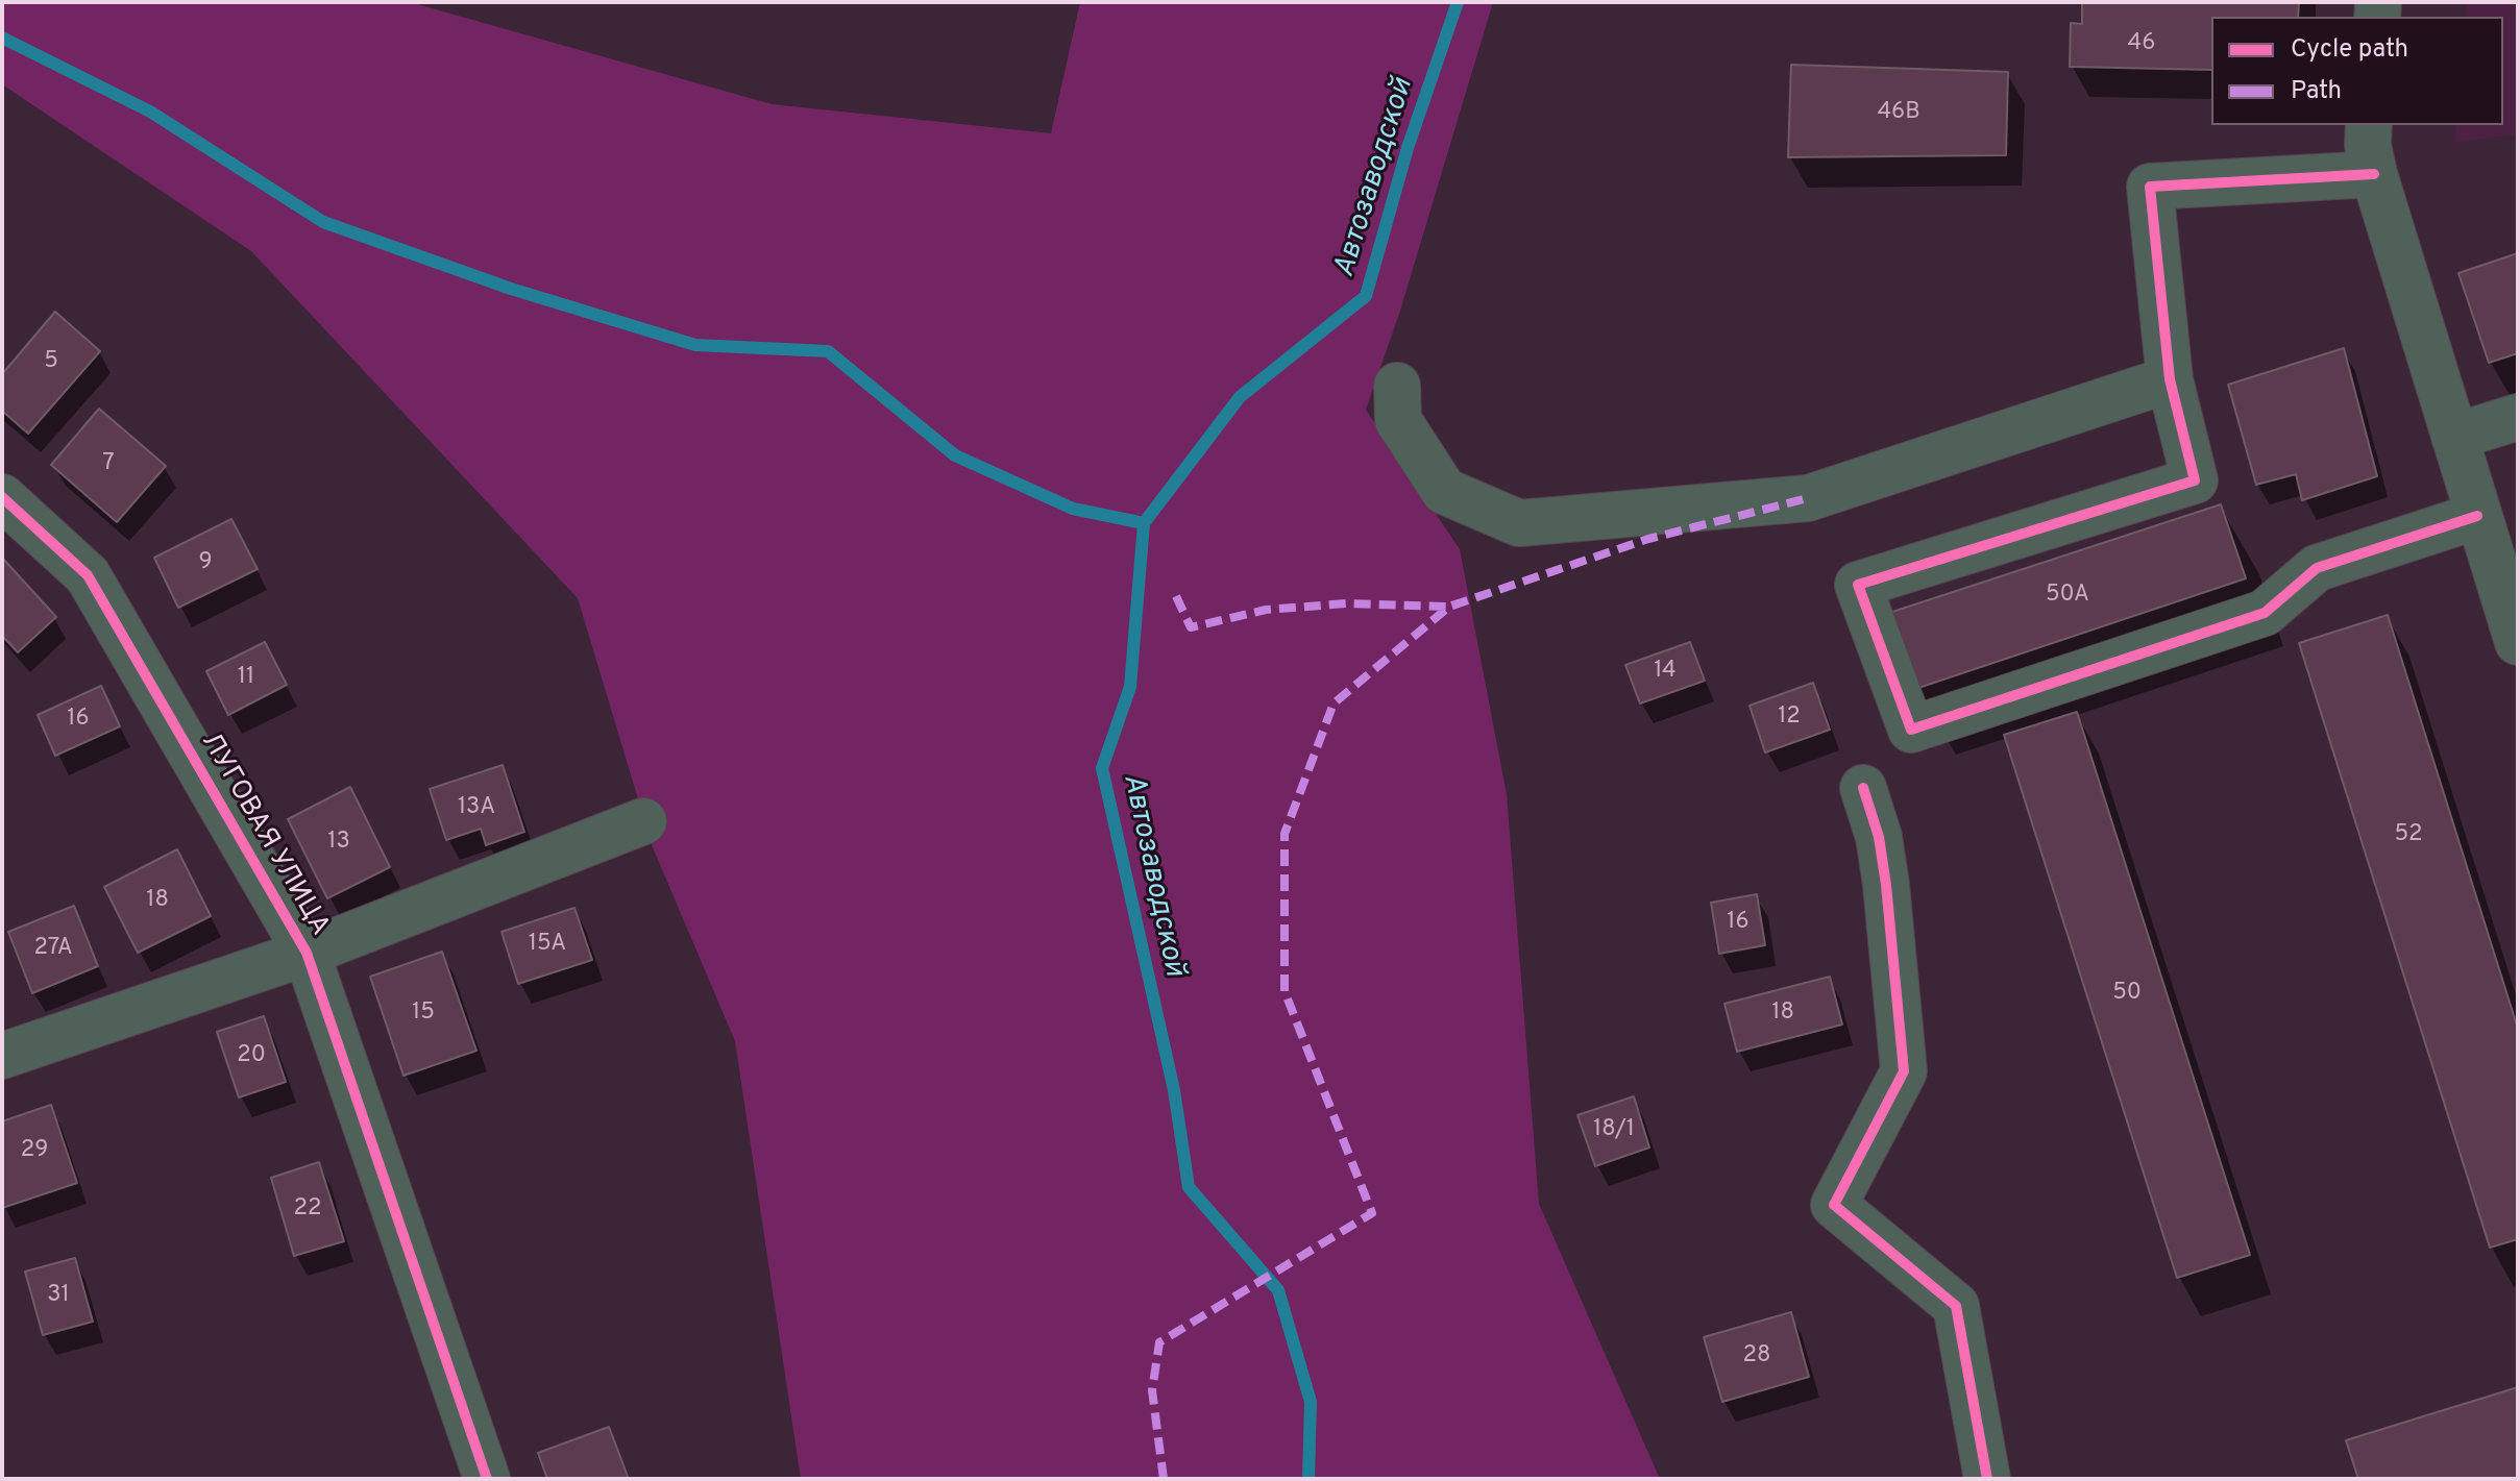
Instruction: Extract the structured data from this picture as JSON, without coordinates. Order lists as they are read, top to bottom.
{
  "streets": {
    "street": ["ЛУГОВАЯ УЛИЦА"]
  },
  "water": ["Автозаводской"],
  "house_numbers": [
    "46",
    "46В",
    "5",
    "7",
    "9",
    "50А",
    "14",
    "11",
    "12",
    "16",
    "13А",
    "52",
    "13",
    "18",
    "16",
    "15А",
    "27А",
    "50",
    "15",
    "18",
    "20",
    "18/1",
    "29",
    "22",
    "31",
    "28"
  ],
  "legend": ["Cycle path", "Path"]
}
